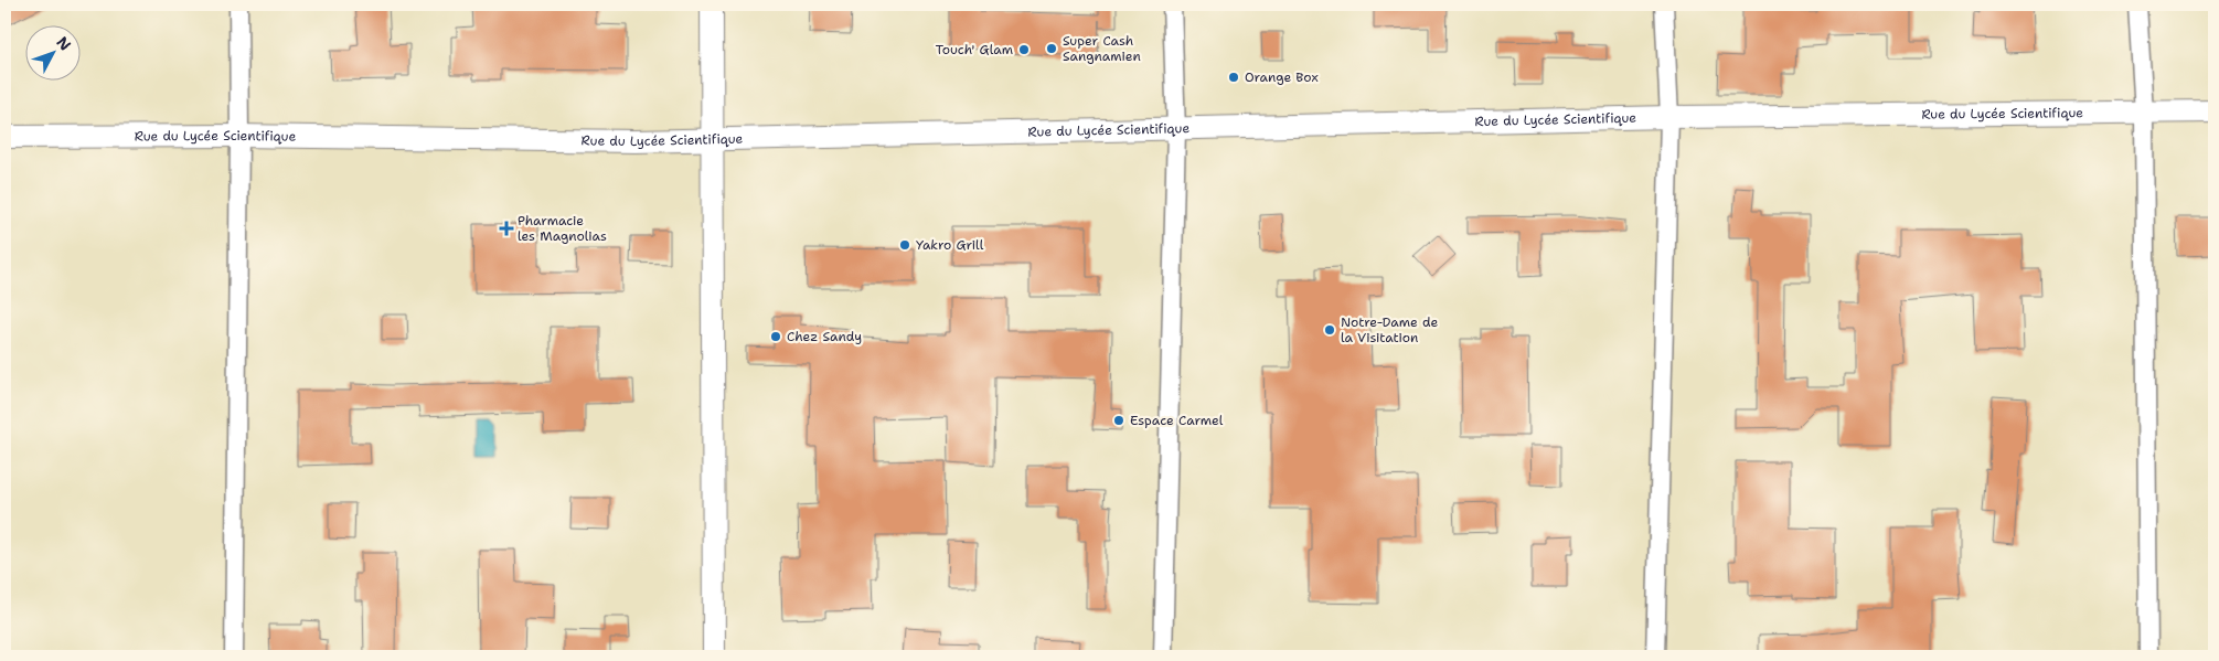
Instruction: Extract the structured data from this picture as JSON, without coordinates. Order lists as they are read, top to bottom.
{
  "streets": {
    "street": ["Rue du Lycée Scientifique"]
  },
  "places": {
    "other": [
      "Super Cash Sangnamien",
      "Touch' Glam",
      "Orange Box",
      "Yakro Grill",
      "Notre-Dame de la Visitation",
      "Chez Sandy",
      "Espace Carmel"
    ],
    "health": ["Pharmacie les Magnolias"]
  },
  "north": "top right"
}
